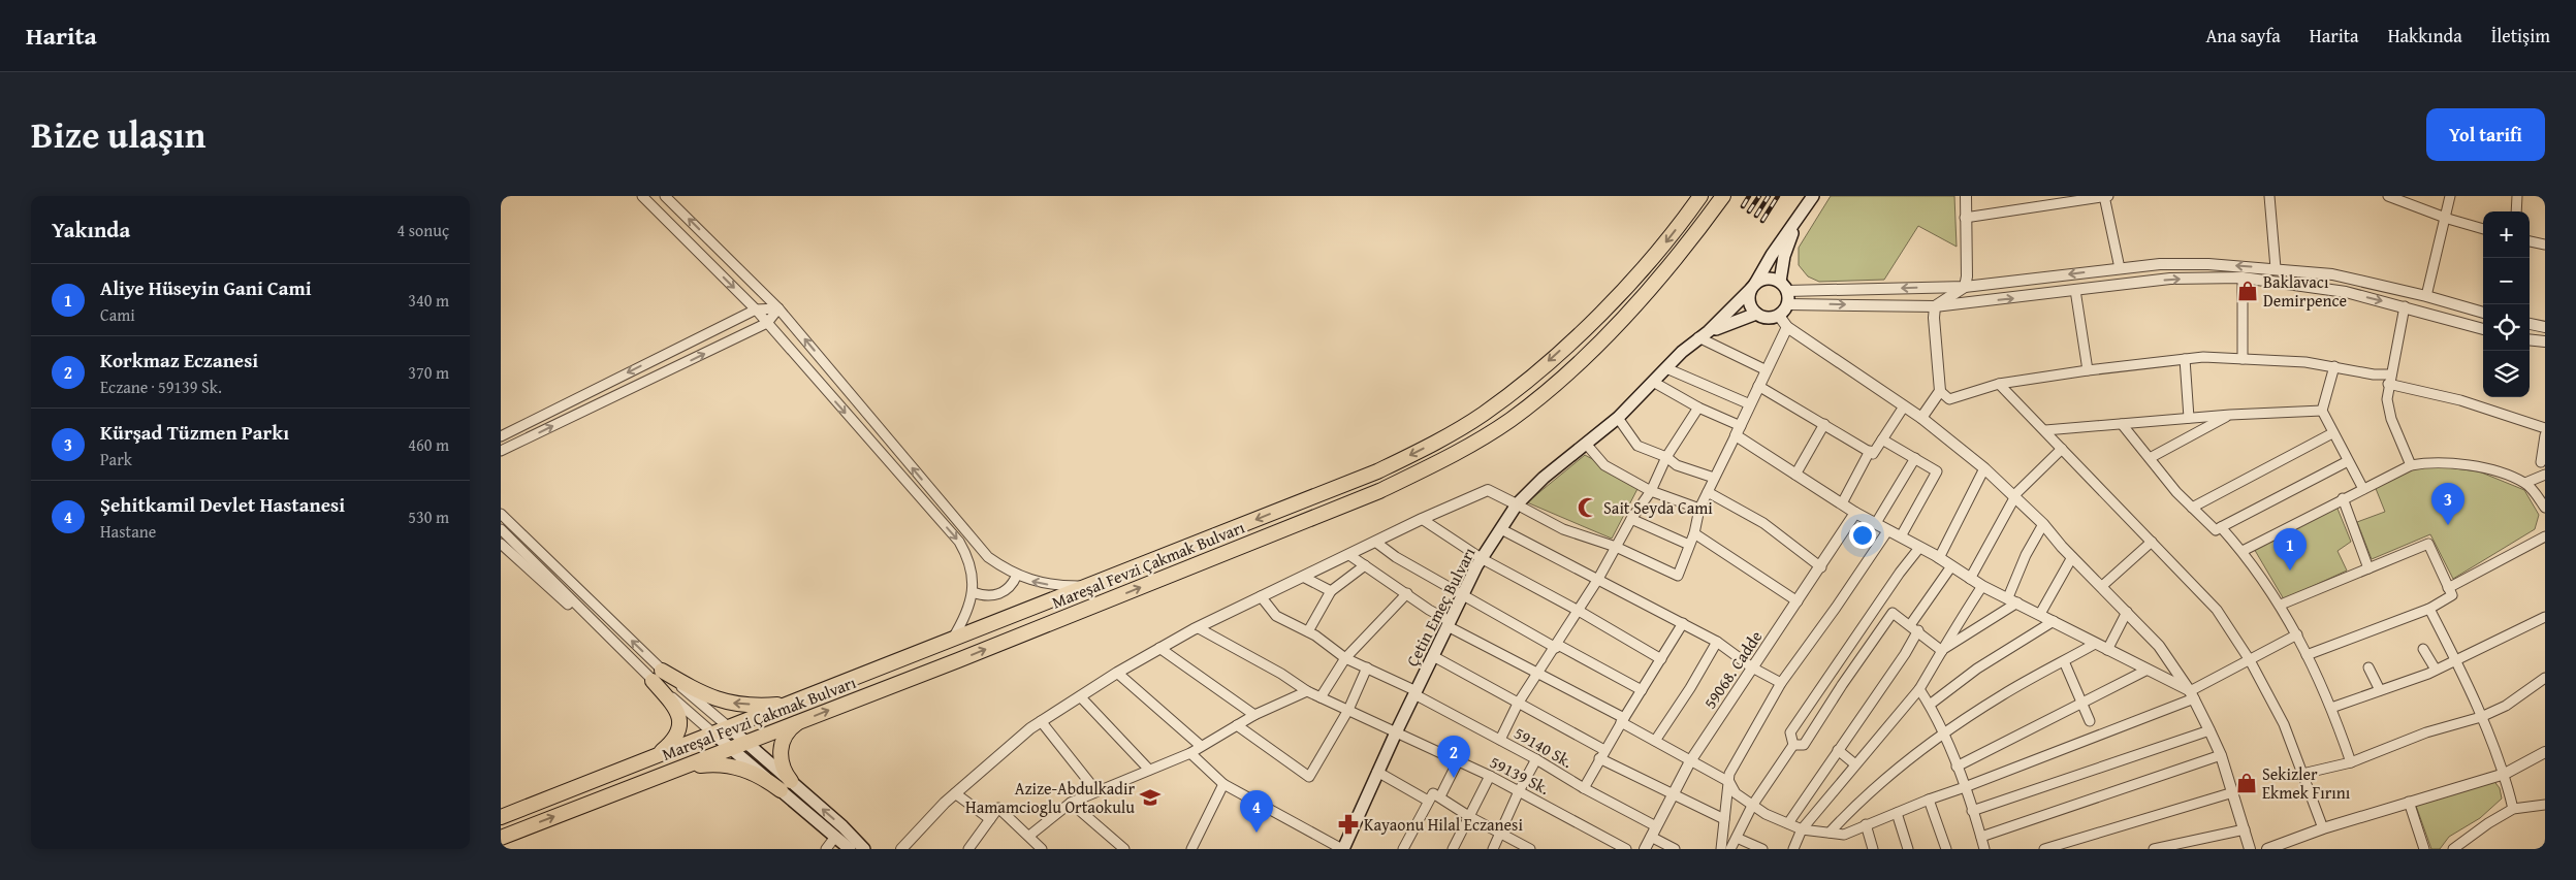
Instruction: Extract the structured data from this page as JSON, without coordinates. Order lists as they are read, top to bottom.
{
  "streets": {
    "main road": ["Mareşal Fevzi Çakmak Bulvarı", "Çetin Emeç Bulvarı"],
    "street": ["59068. Cadde", "59140 Sk.", "59139 Sk."]
  },
  "crossings": [
    ["Çetin Emeç Bulvarı", "59140 Sk."],
    ["Çetin Emeç Bulvarı", "59139 Sk."],
    ["59068. Cadde", "59140 Sk."]
  ],
  "places": {
    "shop": ["Baklavacı Demirpence", "Sekizler Ekmek Fırını"],
    "mosque": ["Sait Seyda Cami"],
    "school or university": ["Azize-Abdulkadir Hamamcioglu Ortaokulu"],
    "pharmacy": ["Kayaonu Hilal Eczanesi"]
  },
  "page": {
    "header": "Harita",
    "nav": [
      "Ana sayfa",
      "Harita",
      "Hakkında",
      "İletişim"
    ],
    "title": "Bize ulaşın",
    "buttons": "Yol tarifi",
    "heading": ["Yakında", "4 sonuç"],
    "map_buttons": ["+", "−"],
    "list": [
      {
        "mark": "1",
        "name": "Aliye Hüseyin Gani Cami",
        "note": "Cami",
        "value": "340 m"
      },
      {
        "mark": "2",
        "name": "Korkmaz Eczanesi",
        "note": "Eczane · 59139 Sk.",
        "value": "370 m"
      },
      {
        "mark": "3",
        "name": "Kürşad Tüzmen Parkı",
        "note": "Park",
        "value": "460 m"
      },
      {
        "mark": "4",
        "name": "Şehitkamil Devlet Hastanesi",
        "note": "Hastane",
        "value": "530 m"
      }
    ],
    "pins": [
      "3",
      "1",
      "2",
      "4"
    ]
  }
}
